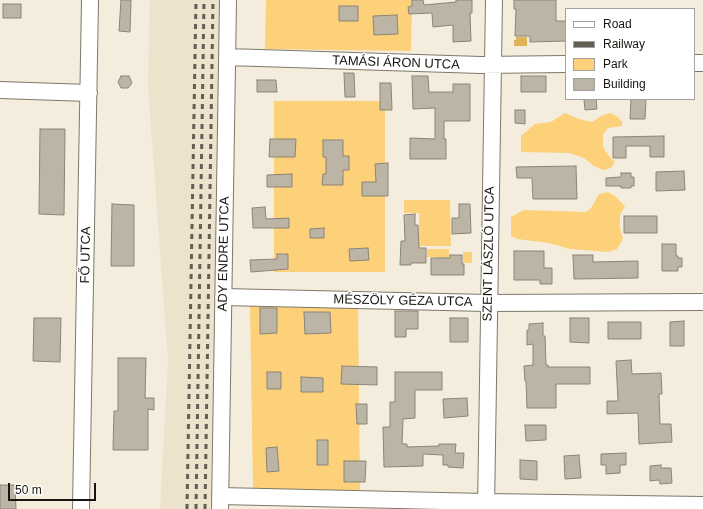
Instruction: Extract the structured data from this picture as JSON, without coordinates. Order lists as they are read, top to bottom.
{
  "streets": {
    "street": [
      "TAMÁSI ÁRON UTCA",
      "ADY ENDRE UTCA",
      "SZENT LÁSZLÓ UTCA",
      "FŐ UTCA",
      "MÉSZÖLY GÉZA UTCA"
    ]
  },
  "crossings": [
    ["TAMÁSI ÁRON UTCA", "ADY ENDRE UTCA"],
    ["TAMÁSI ÁRON UTCA", "SZENT LÁSZLÓ UTCA"],
    ["ADY ENDRE UTCA", "MÉSZÖLY GÉZA UTCA"],
    ["SZENT LÁSZLÓ UTCA", "MÉSZÖLY GÉZA UTCA"]
  ],
  "legend": [
    "Road",
    "Railway",
    "Park",
    "Building"
  ],
  "scale_bar": "50 m"
}
